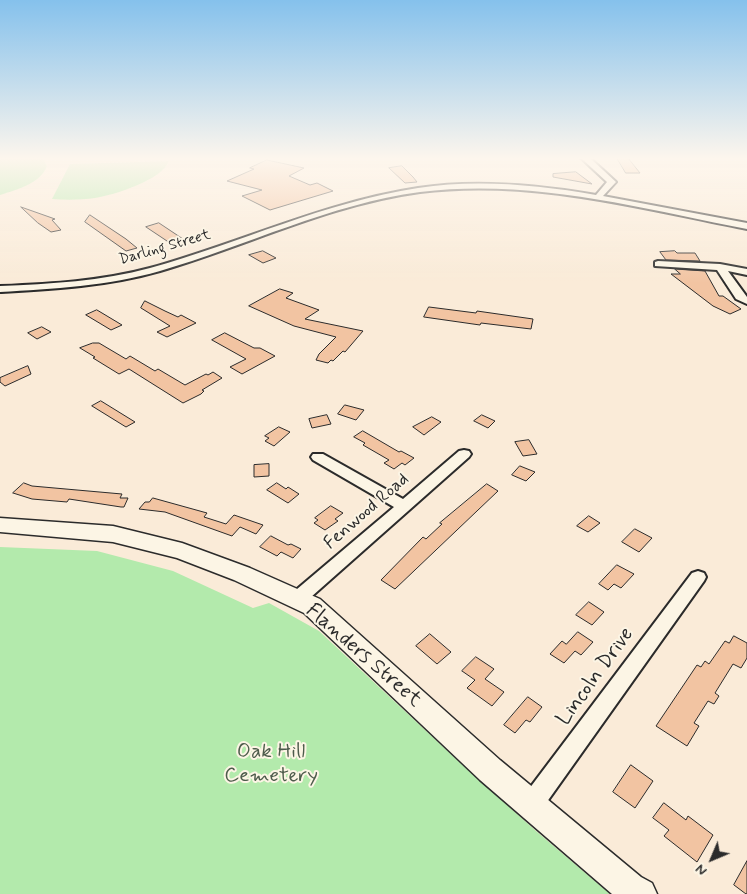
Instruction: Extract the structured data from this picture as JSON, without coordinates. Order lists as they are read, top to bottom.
{
  "streets": {
    "street": [
      "Darling Street",
      "Fenwood Road",
      "Flanders Street",
      "Lincoln Drive"
    ]
  },
  "crossings": [
    ["Fenwood Road", "Flanders Street"],
    ["Flanders Street", "Lincoln Drive"]
  ],
  "parks": ["Oak Hill Cemetery"],
  "north": "bottom left"
}
